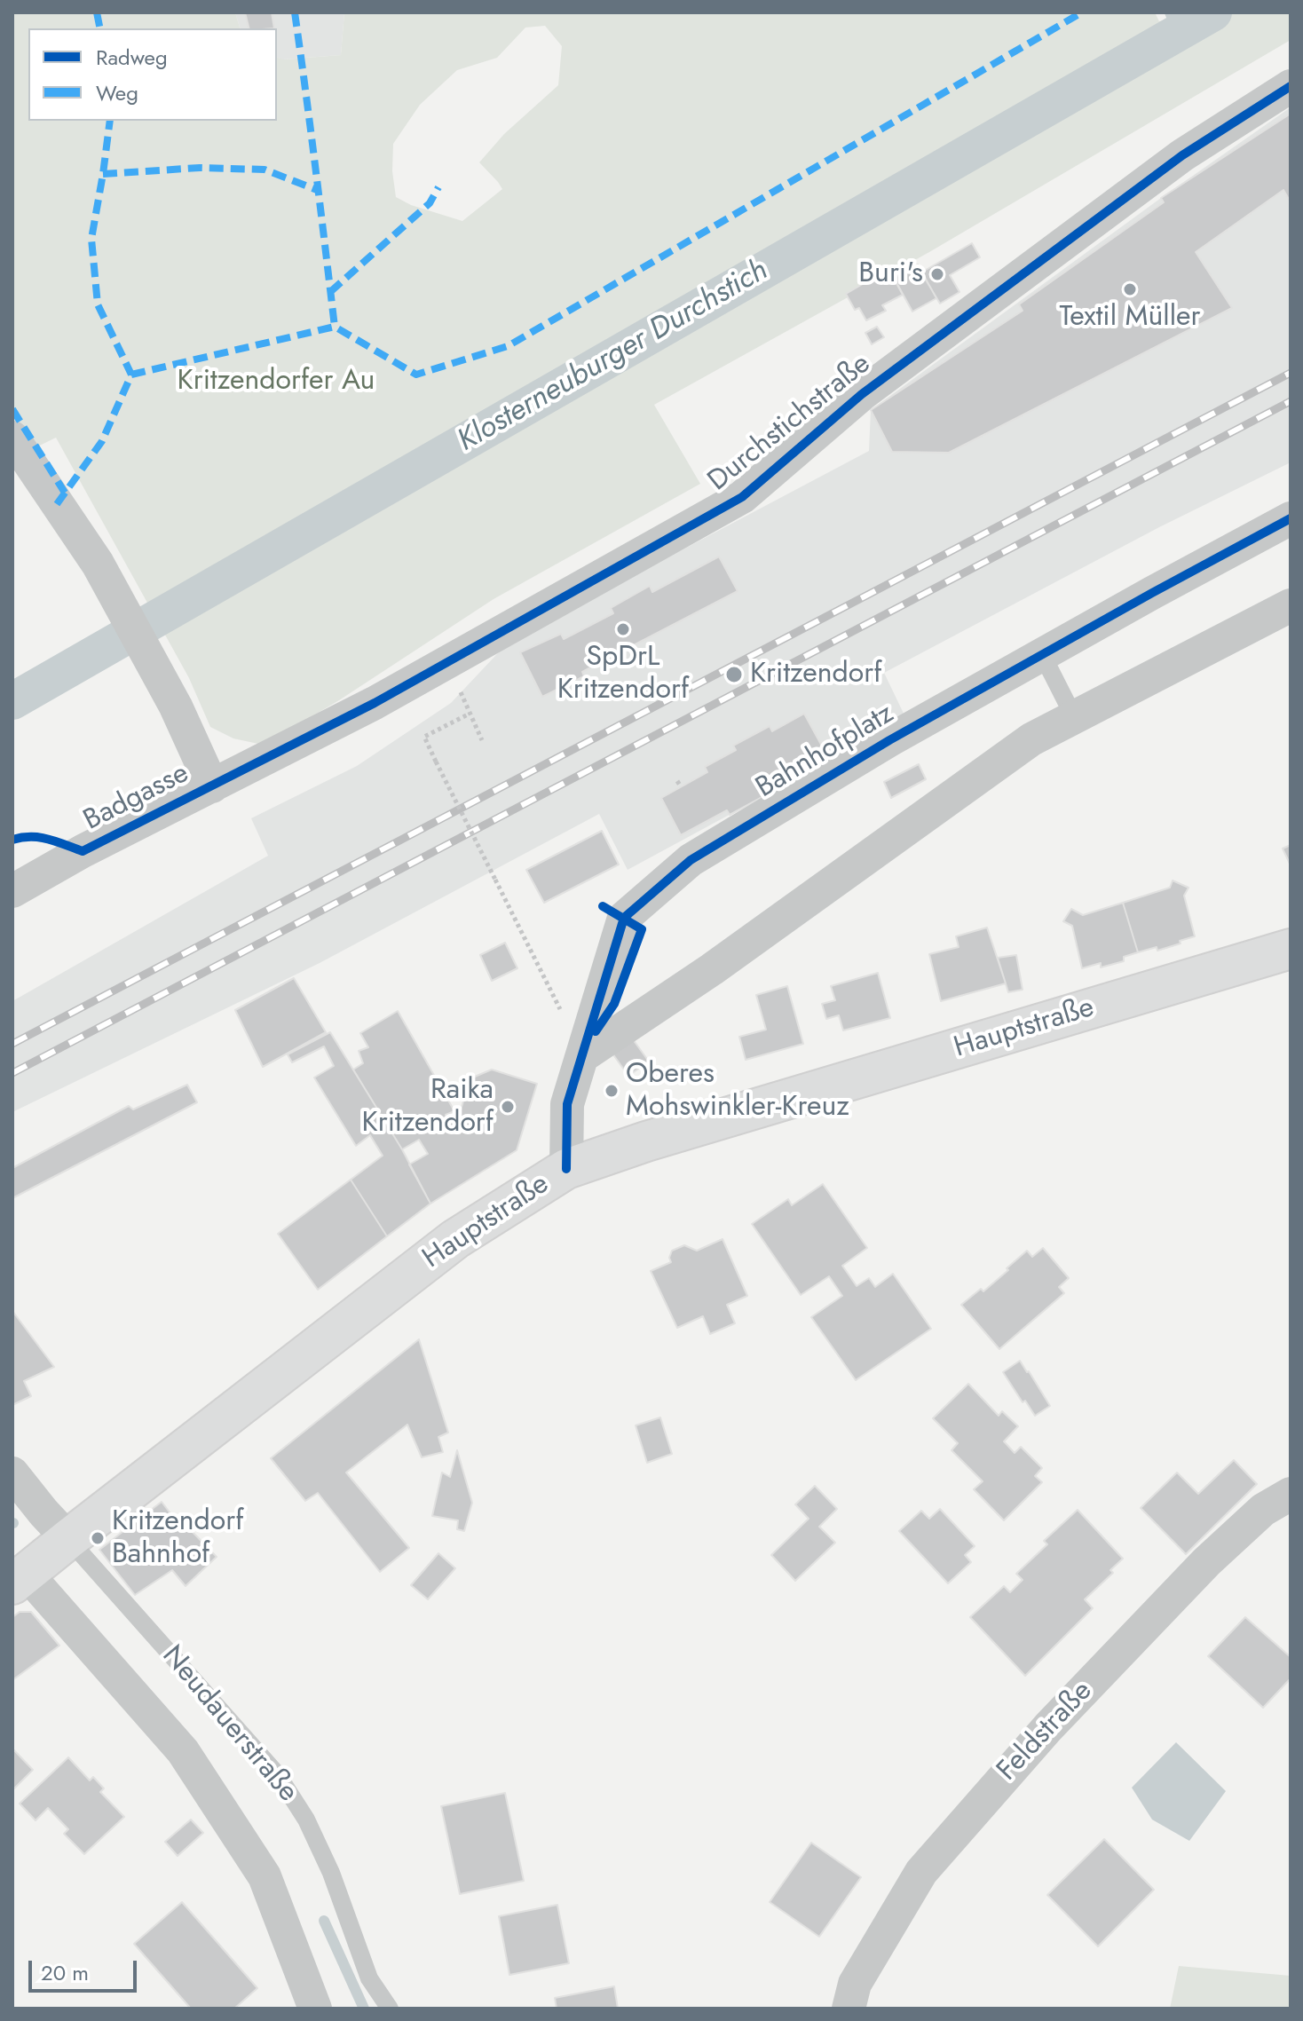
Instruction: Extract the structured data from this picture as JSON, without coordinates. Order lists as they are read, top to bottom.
{
  "streets": {
    "main road": ["Hauptstraße"],
    "street": [
      "Durchstichstraße",
      "Bahnhofplatz",
      "Badgasse",
      "Neudauerstraße",
      "Feldstraße"
    ]
  },
  "crossings": [
    ["Durchstichstraße", "Badgasse"],
    ["Bahnhofplatz", "Hauptstraße"],
    ["Hauptstraße", "Neudauerstraße"]
  ],
  "water": ["Klosterneuburger Durchstich"],
  "parks": ["Kritzendorfer Au"],
  "places": [
    "Buri's",
    "Textil Müller",
    "SpDrL Kritzendorf",
    "Kritzendorf",
    "Oberes Mohswinkler-Kreuz",
    "Raika Kritzendorf",
    "Kritzendorf Bahnhof"
  ],
  "legend": ["Radweg", "Weg"],
  "scale_bar": "20 m"
}
